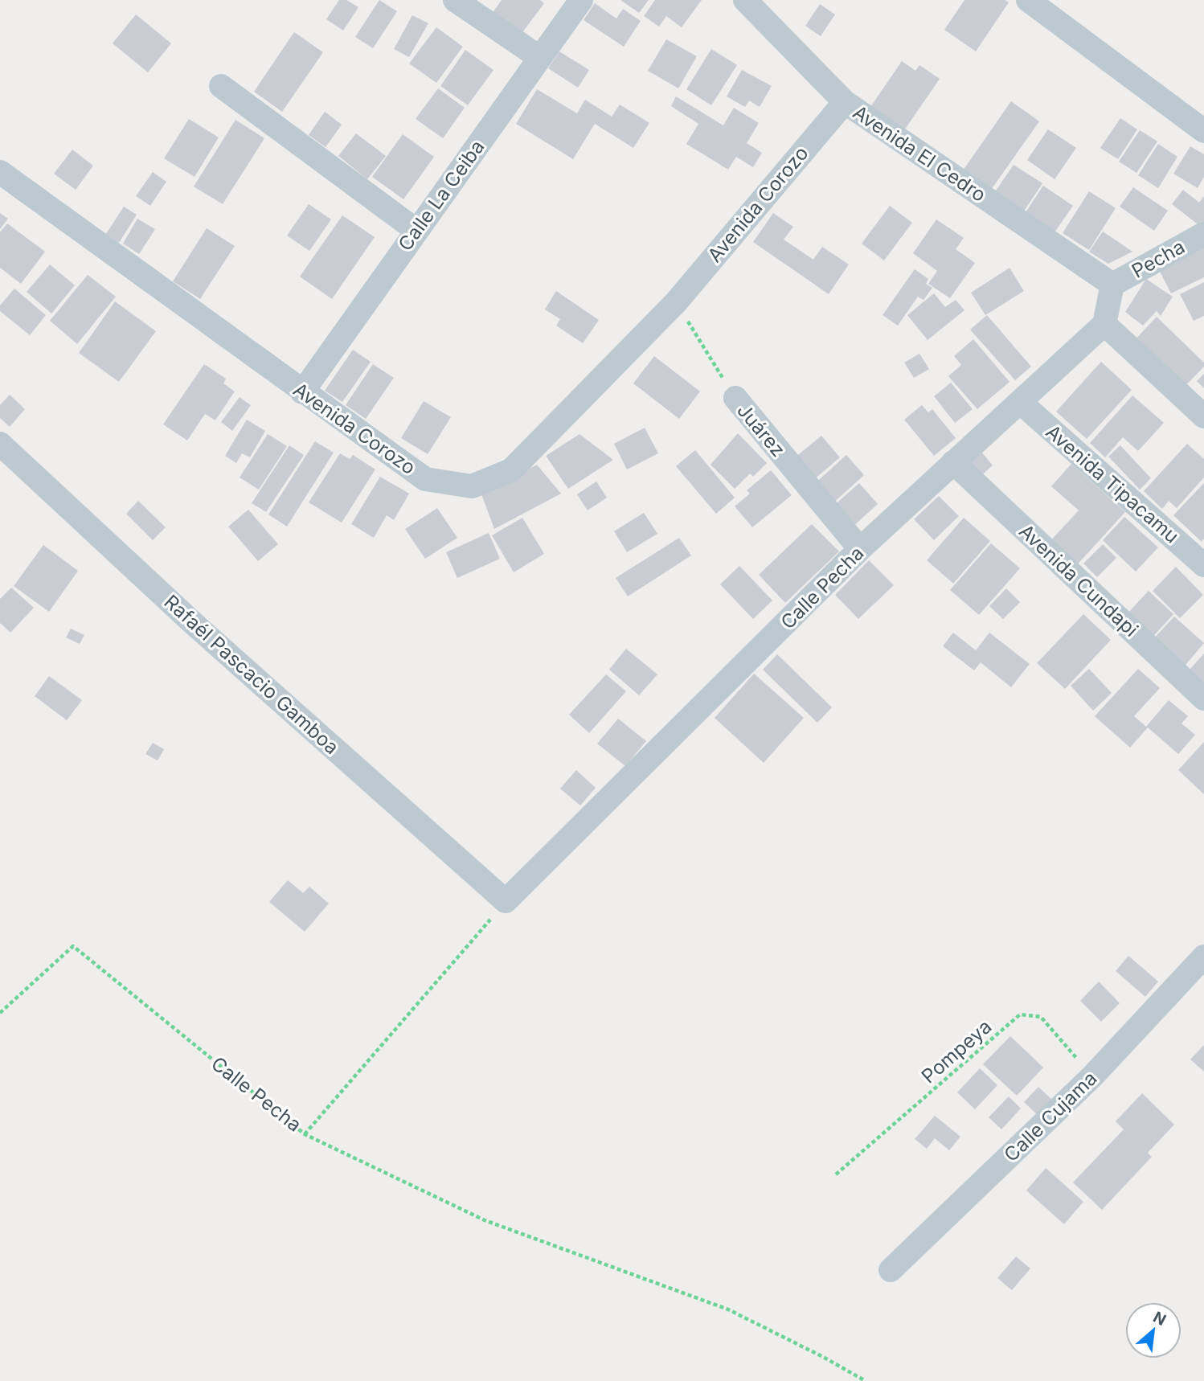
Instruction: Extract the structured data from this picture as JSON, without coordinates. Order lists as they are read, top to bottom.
{
  "streets": {
    "street": [
      "Avenida El Cedro",
      "Calle La Ceiba",
      "Avenida Corozo",
      "Pecha",
      "Juárez",
      "Avenida Tipacamu",
      "Avenida Cundapi",
      "Calle Pecha",
      "Rafaél Pascacio Gamboa",
      "Calle Cujama"
    ],
    "path": ["Pompeya"]
  },
  "crossings": [
    ["Avenida El Cedro", "Avenida Corozo"],
    ["Avenida El Cedro", "Pecha"],
    ["Calle La Ceiba", "Avenida Corozo"],
    ["Avenida Corozo", "Juárez"],
    ["Juárez", "Calle Pecha"],
    ["Avenida Tipacamu", "Calle Pecha"],
    ["Avenida Cundapi", "Calle Pecha"],
    ["Calle Pecha", "Rafaél Pascacio Gamboa"],
    ["Pompeya", "Calle Cujama"]
  ],
  "north": "top right"
}
